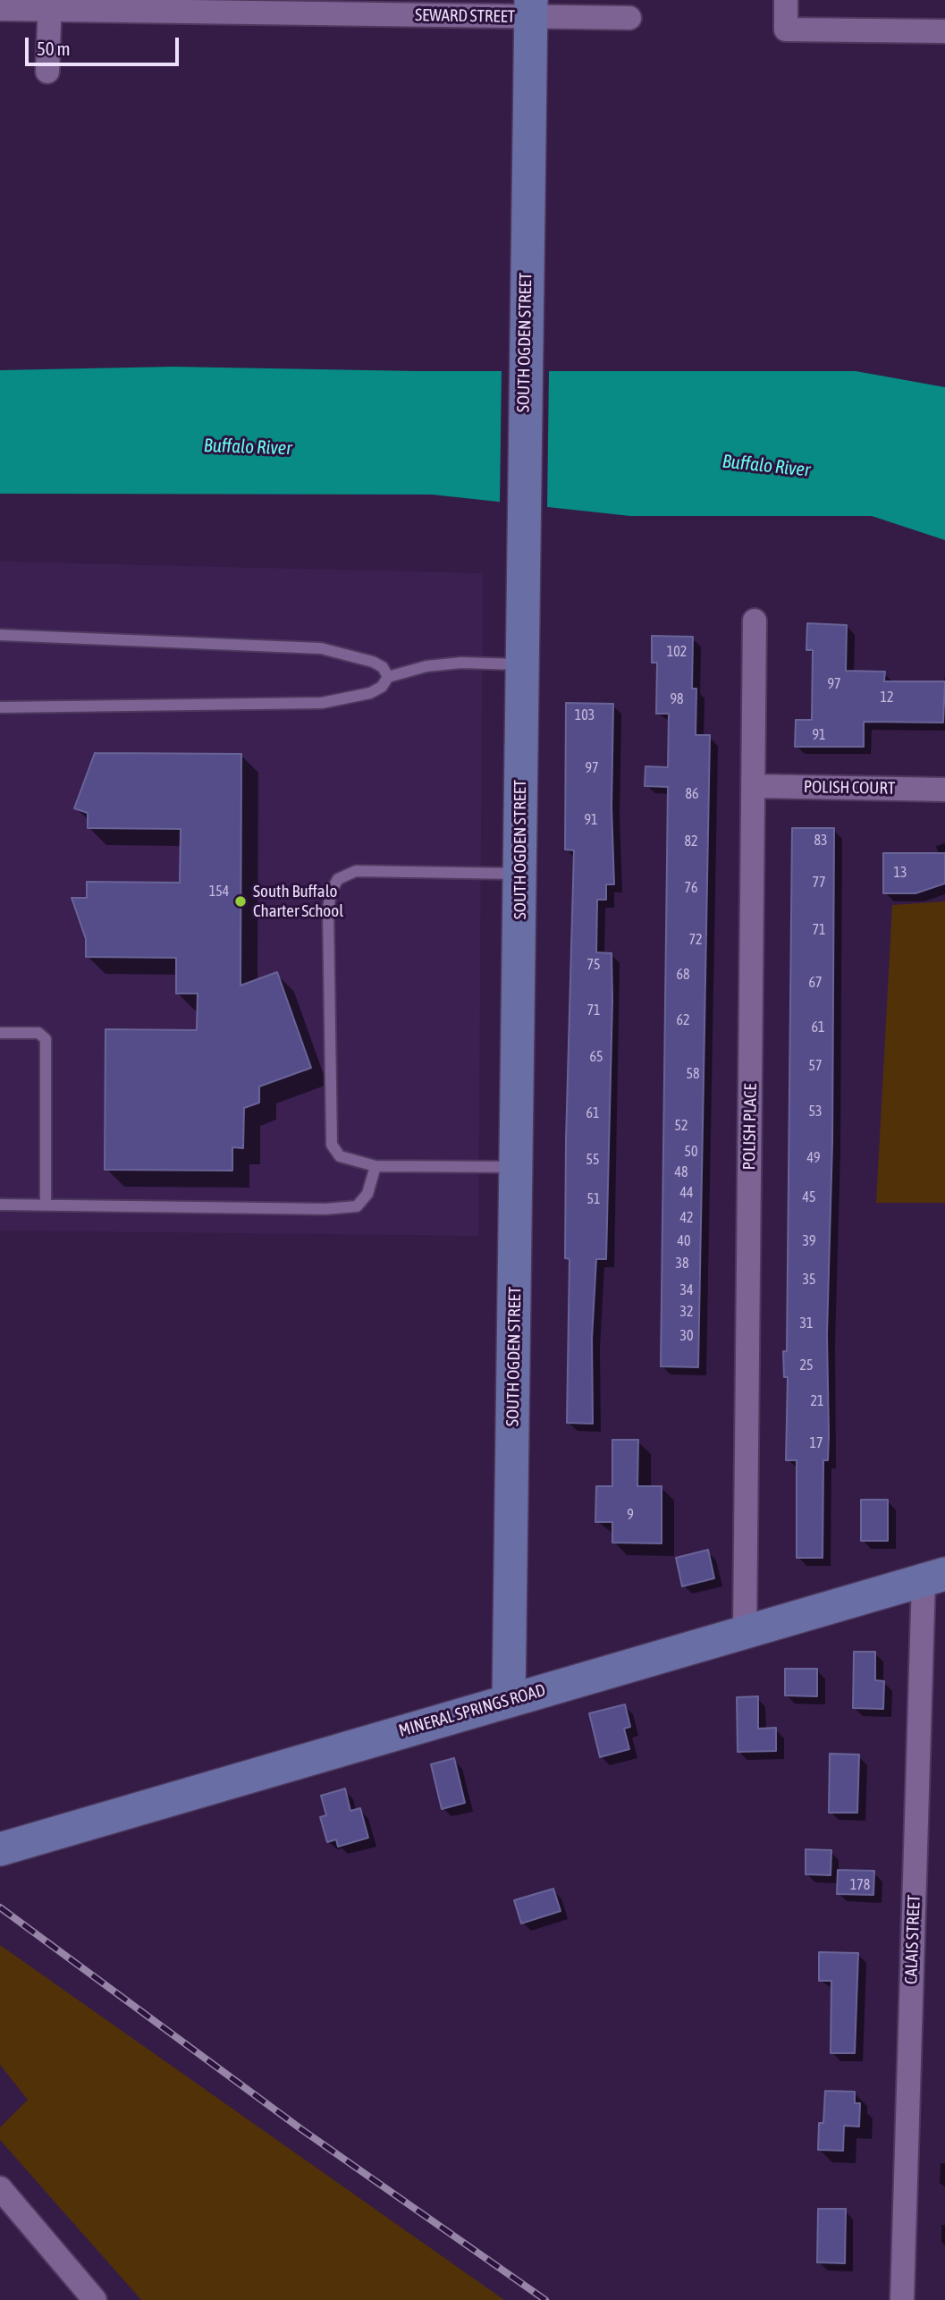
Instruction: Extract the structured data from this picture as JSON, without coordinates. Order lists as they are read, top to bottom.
{
  "streets": {
    "street": [
      "SEWARD STREET",
      "SOUTH OGDEN STREET",
      "POLISH COURT",
      "POLISH PLACE",
      "MINERAL SPRINGS ROAD",
      "CALAIS STREET"
    ]
  },
  "crossings": [
    ["SEWARD STREET", "SOUTH OGDEN STREET"],
    ["SOUTH OGDEN STREET", "MINERAL SPRINGS ROAD"],
    ["POLISH COURT", "POLISH PLACE"],
    ["POLISH PLACE", "MINERAL SPRINGS ROAD"],
    ["MINERAL SPRINGS ROAD", "CALAIS STREET"]
  ],
  "water": ["Buffalo River"],
  "places": ["South Buffalo Charter School"],
  "house_numbers": [
    "102",
    "97",
    "12",
    "98",
    "103",
    "91",
    "97",
    "86",
    "91",
    "83",
    "82",
    "13",
    "77",
    "76",
    "154",
    "71",
    "72",
    "75",
    "68",
    "67",
    "71",
    "62",
    "61",
    "65",
    "57",
    "58",
    "53",
    "61",
    "52",
    "50",
    "49",
    "55",
    "48",
    "44",
    "45",
    "51",
    "42",
    "40",
    "39",
    "38",
    "35",
    "34",
    "32",
    "31",
    "30",
    "25",
    "21",
    "17",
    "9",
    "178"
  ],
  "scale_bar": "50 m"
}
